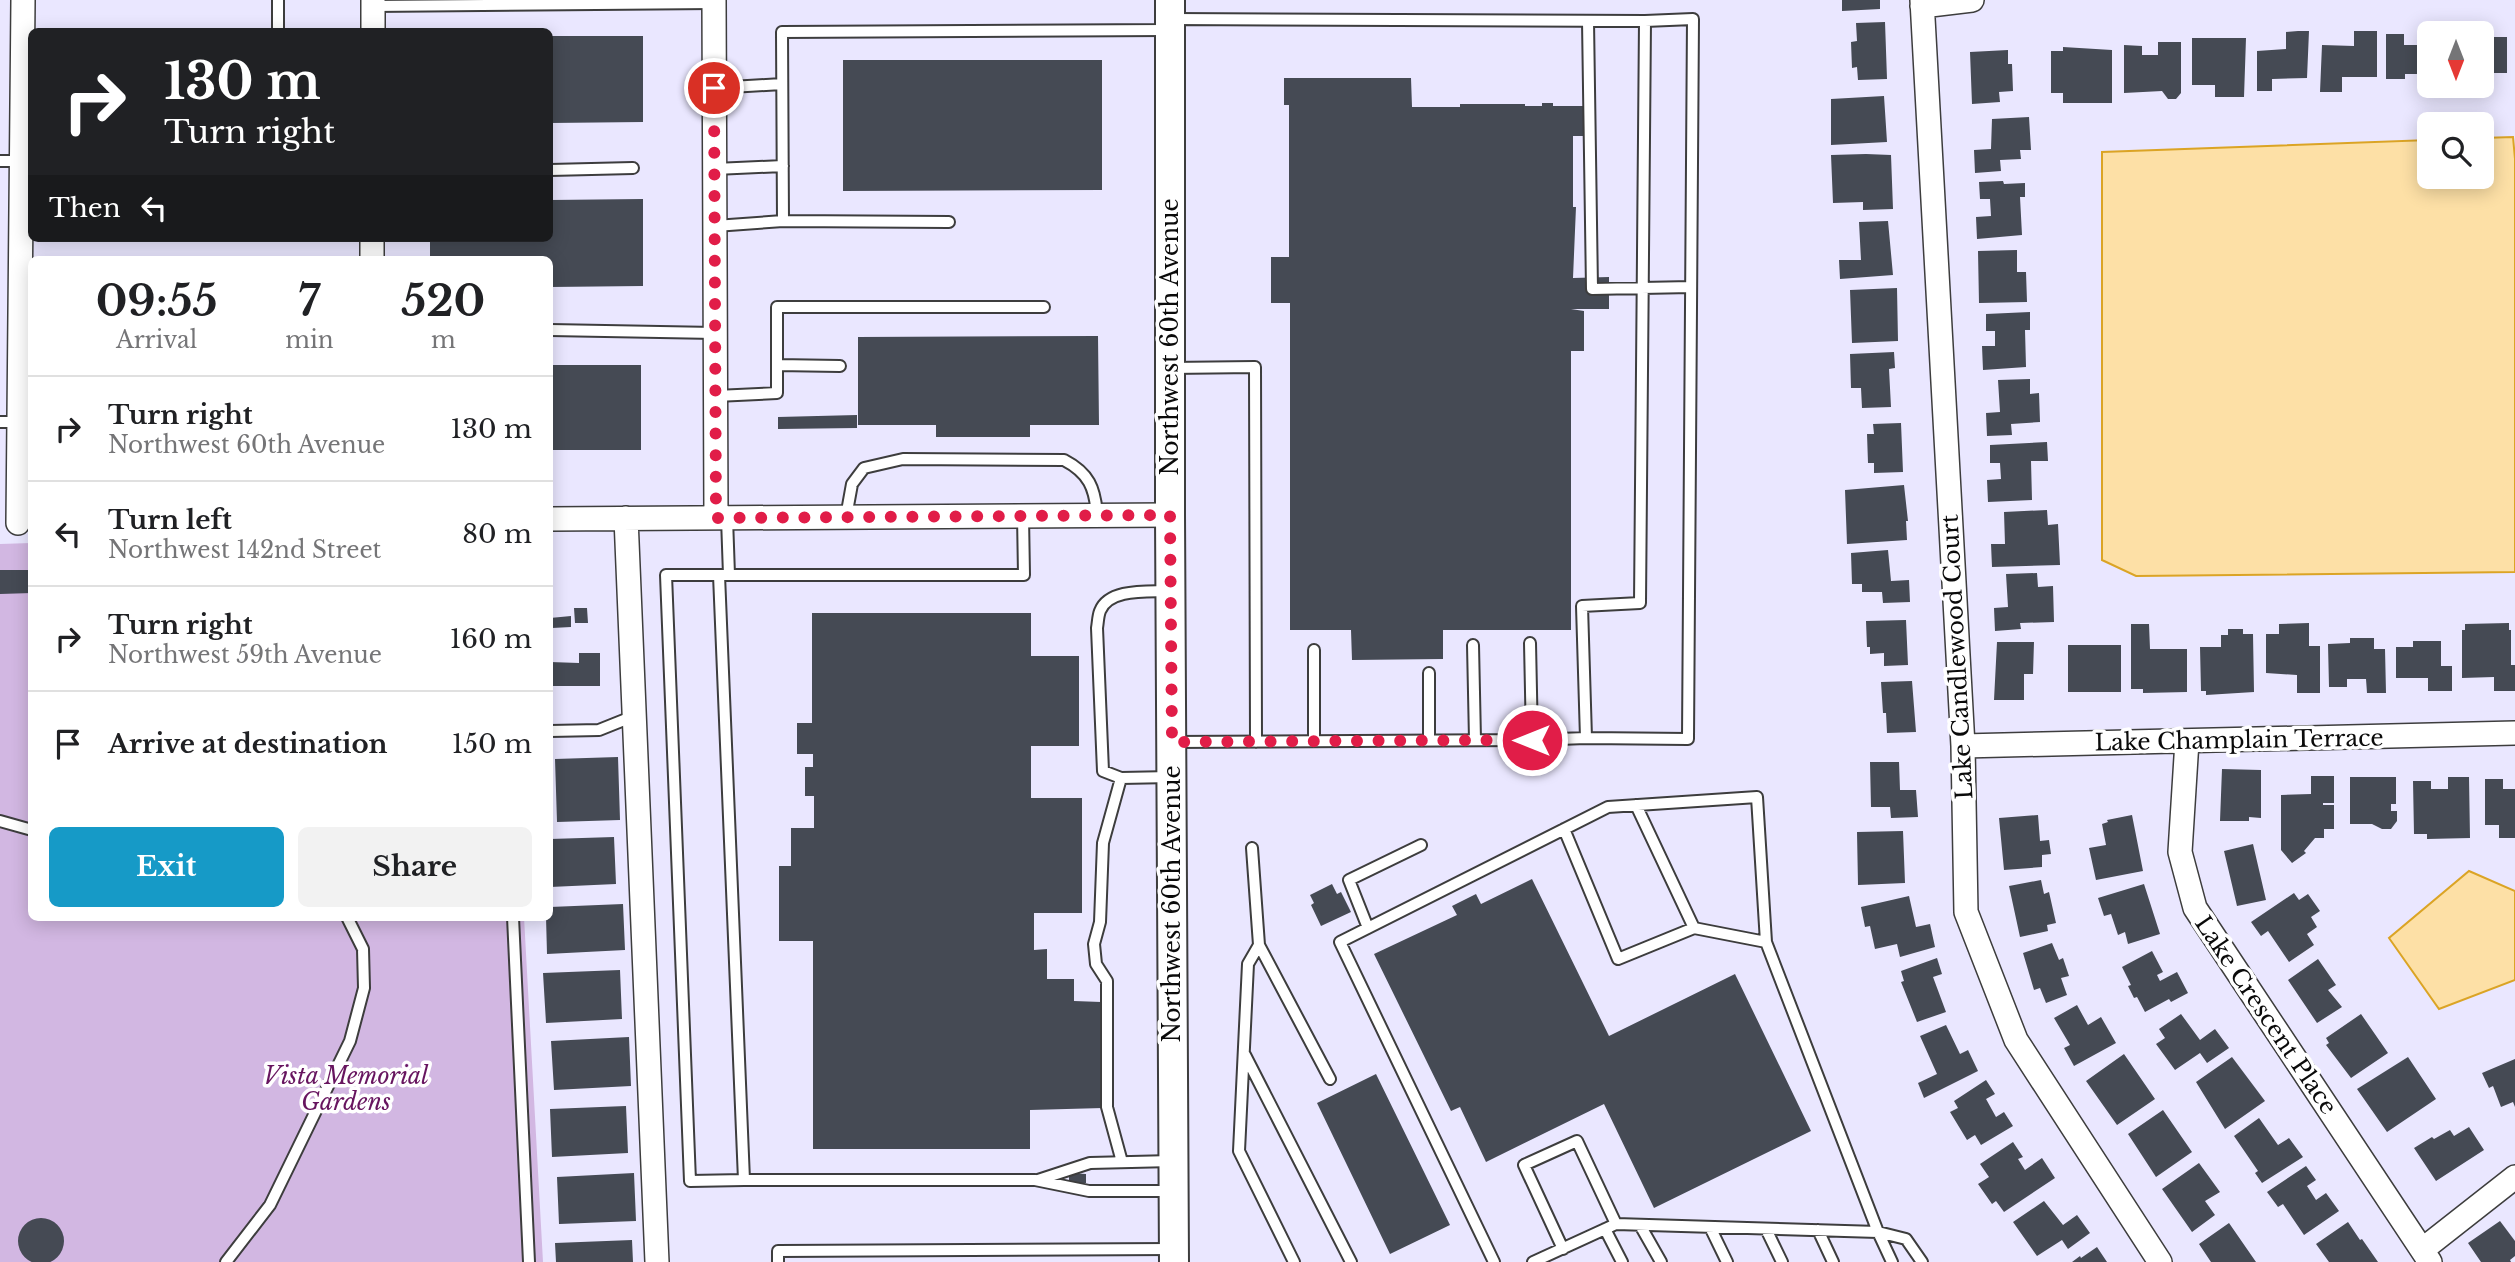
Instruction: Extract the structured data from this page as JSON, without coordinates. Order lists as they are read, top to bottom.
{
  "streets": {
    "street": [
      "Northwest 60th Avenue",
      "Lake Candlewood Court",
      "Lake Champlain Terrace",
      "Lake Crescent Place"
    ]
  },
  "crossings": [
    ["Lake Candlewood Court", "Lake Champlain Terrace"],
    ["Lake Champlain Terrace", "Lake Crescent Place"]
  ],
  "parks": ["Vista Memorial Gardens"],
  "north": "bottom",
  "page": {
    "turn": ["130 m", "Turn right"],
    "then": "Then",
    "eta": [
      "09:55",
      "Arrival",
      "7",
      "min",
      "520",
      "m"
    ],
    "list": [
      {
        "name": "Turn right",
        "note": "Northwest 60th Avenue",
        "value": "130 m"
      },
      {
        "name": "Turn left",
        "note": "Northwest 142nd Street",
        "value": "80 m"
      },
      {
        "name": "Turn right",
        "note": "Northwest 59th Avenue",
        "value": "160 m"
      },
      {
        "name": "Arrive at destination",
        "value": "150 m"
      }
    ],
    "buttons": ["Exit", "Share"]
  }
}
